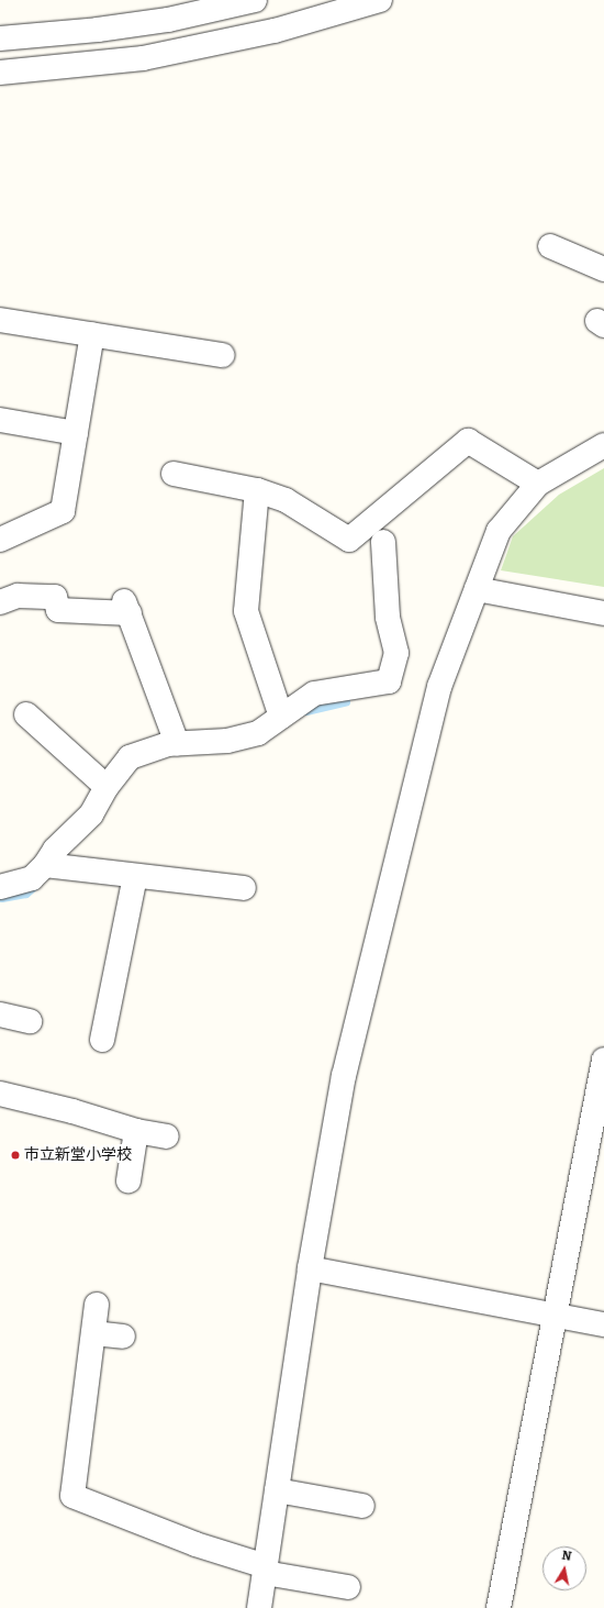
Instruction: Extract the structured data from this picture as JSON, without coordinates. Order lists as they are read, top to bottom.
{
  "places": ["市立新堂小学校"],
  "north": "top"
}
